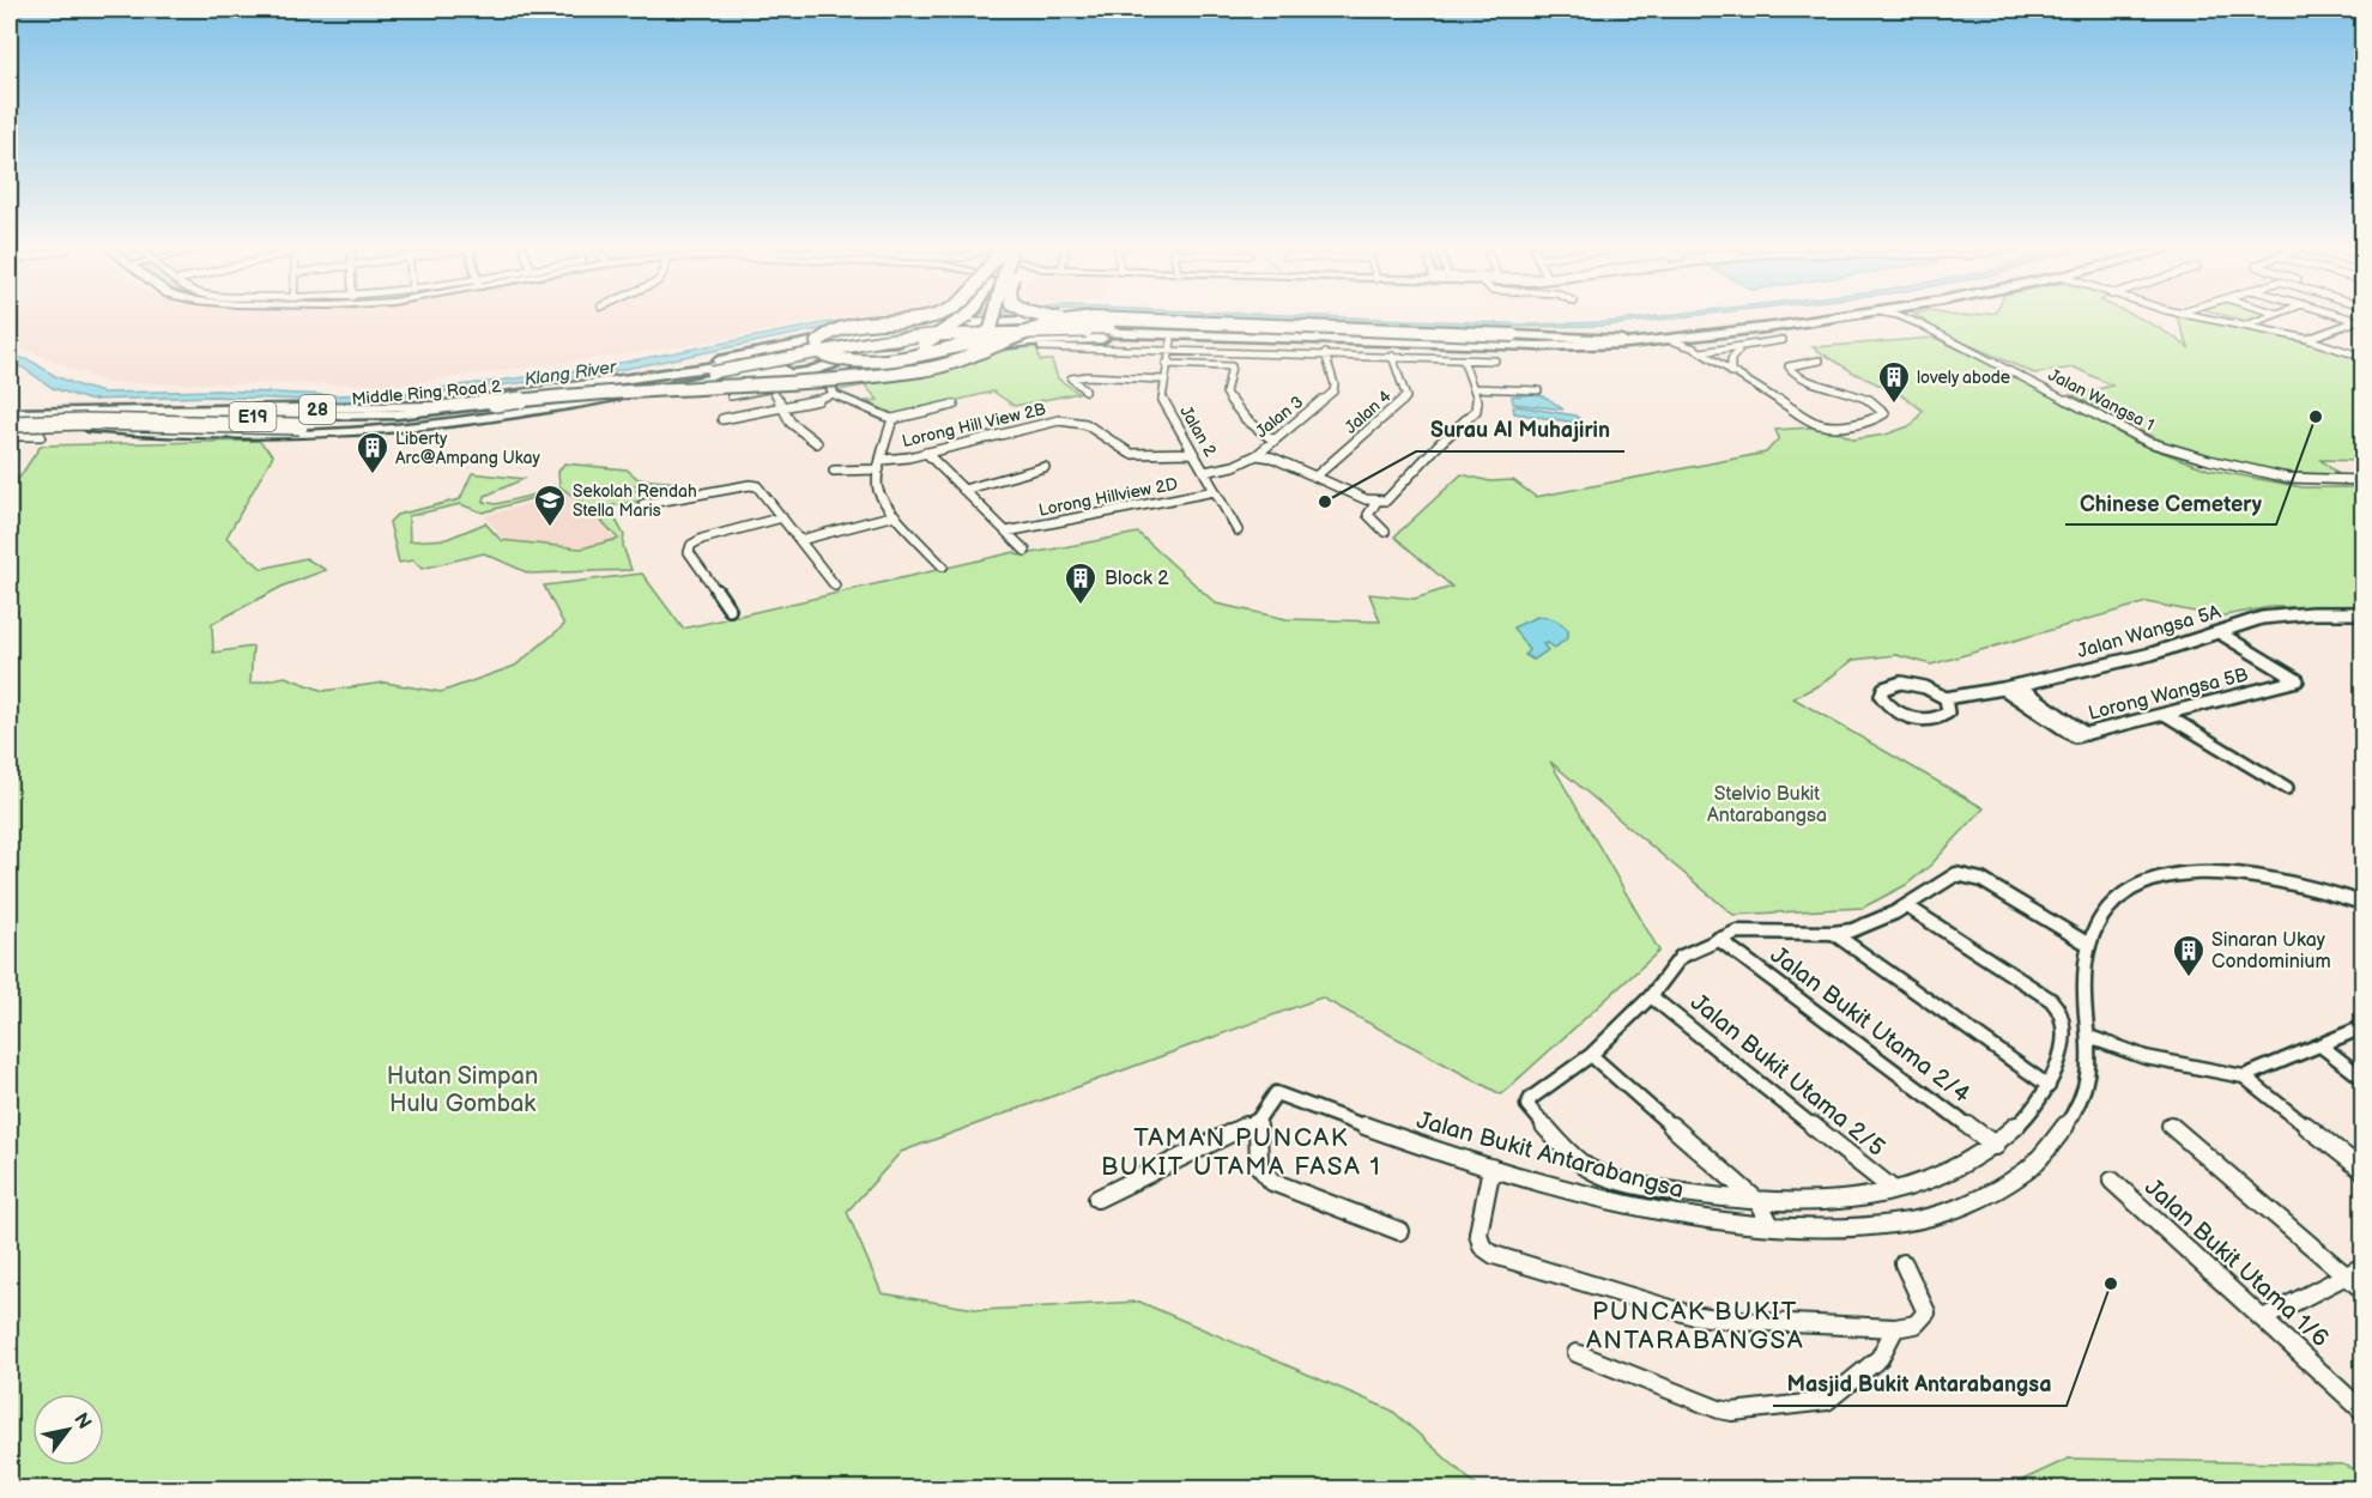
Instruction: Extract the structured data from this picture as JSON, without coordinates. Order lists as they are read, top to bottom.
{
  "streets": {
    "highway": ["Middle Ring Road 2", "28", "E19"],
    "street": [
      "Jalan Wangsa 1",
      "Jalan 4",
      "Jalan 3",
      "Lorong Hill View 2B",
      "Jalan 2",
      "Lorong Hillview 2D",
      "Jalan Wangsa 5A",
      "Lorong Wangsa 5B",
      "Jalan Bukit Utama 2/4",
      "Jalan Bukit Utama 2/5",
      "Jalan Bukit Antarabangsa",
      "Jalan Bukit Utama 1/6"
    ]
  },
  "crossings": [
    ["Middle Ring Road 2", "E19"],
    ["Jalan 3", "Jalan 2"],
    ["Lorong Hill View 2B", "Jalan 2"],
    ["Jalan 2", "Lorong Hillview 2D"],
    ["Jalan Wangsa 5A", "Lorong Wangsa 5B"]
  ],
  "districts": ["TAMAN PUNCAK BUKIT UTAMA FASA 1", "PUNCAK BUKIT ANTARABANGSA"],
  "water": ["Klang River"],
  "parks": ["Stelvio Bukit Antarabangsa", "Hutan Simpan Hulu Gombak"],
  "places": {
    "building": [
      "lovely abode",
      "Liberty Arc@Ampang Ukay",
      "Block 2",
      "Sinaran Ukay Condominium"
    ],
    "other": ["Chinese Cemetery", "Surau Al Muhajirin", "Masjid Bukit Antarabangsa"],
    "school or university": ["Sekolah Rendah Stella Maris"]
  },
  "north": "top right"
}
